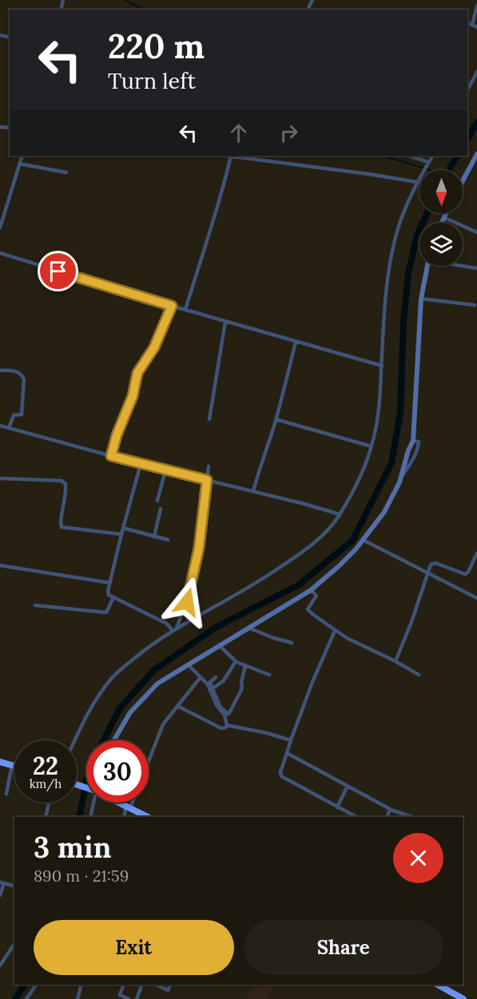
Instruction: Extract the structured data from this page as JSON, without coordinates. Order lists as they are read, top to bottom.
{
  "north": "bottom",
  "page": {
    "turn": ["220 m", "Turn left"],
    "speed": "22 km/h",
    "limit": "30",
    "heading": ["3 min", "890 m · 21:59"],
    "buttons": ["Exit", "Share"]
  }
}
